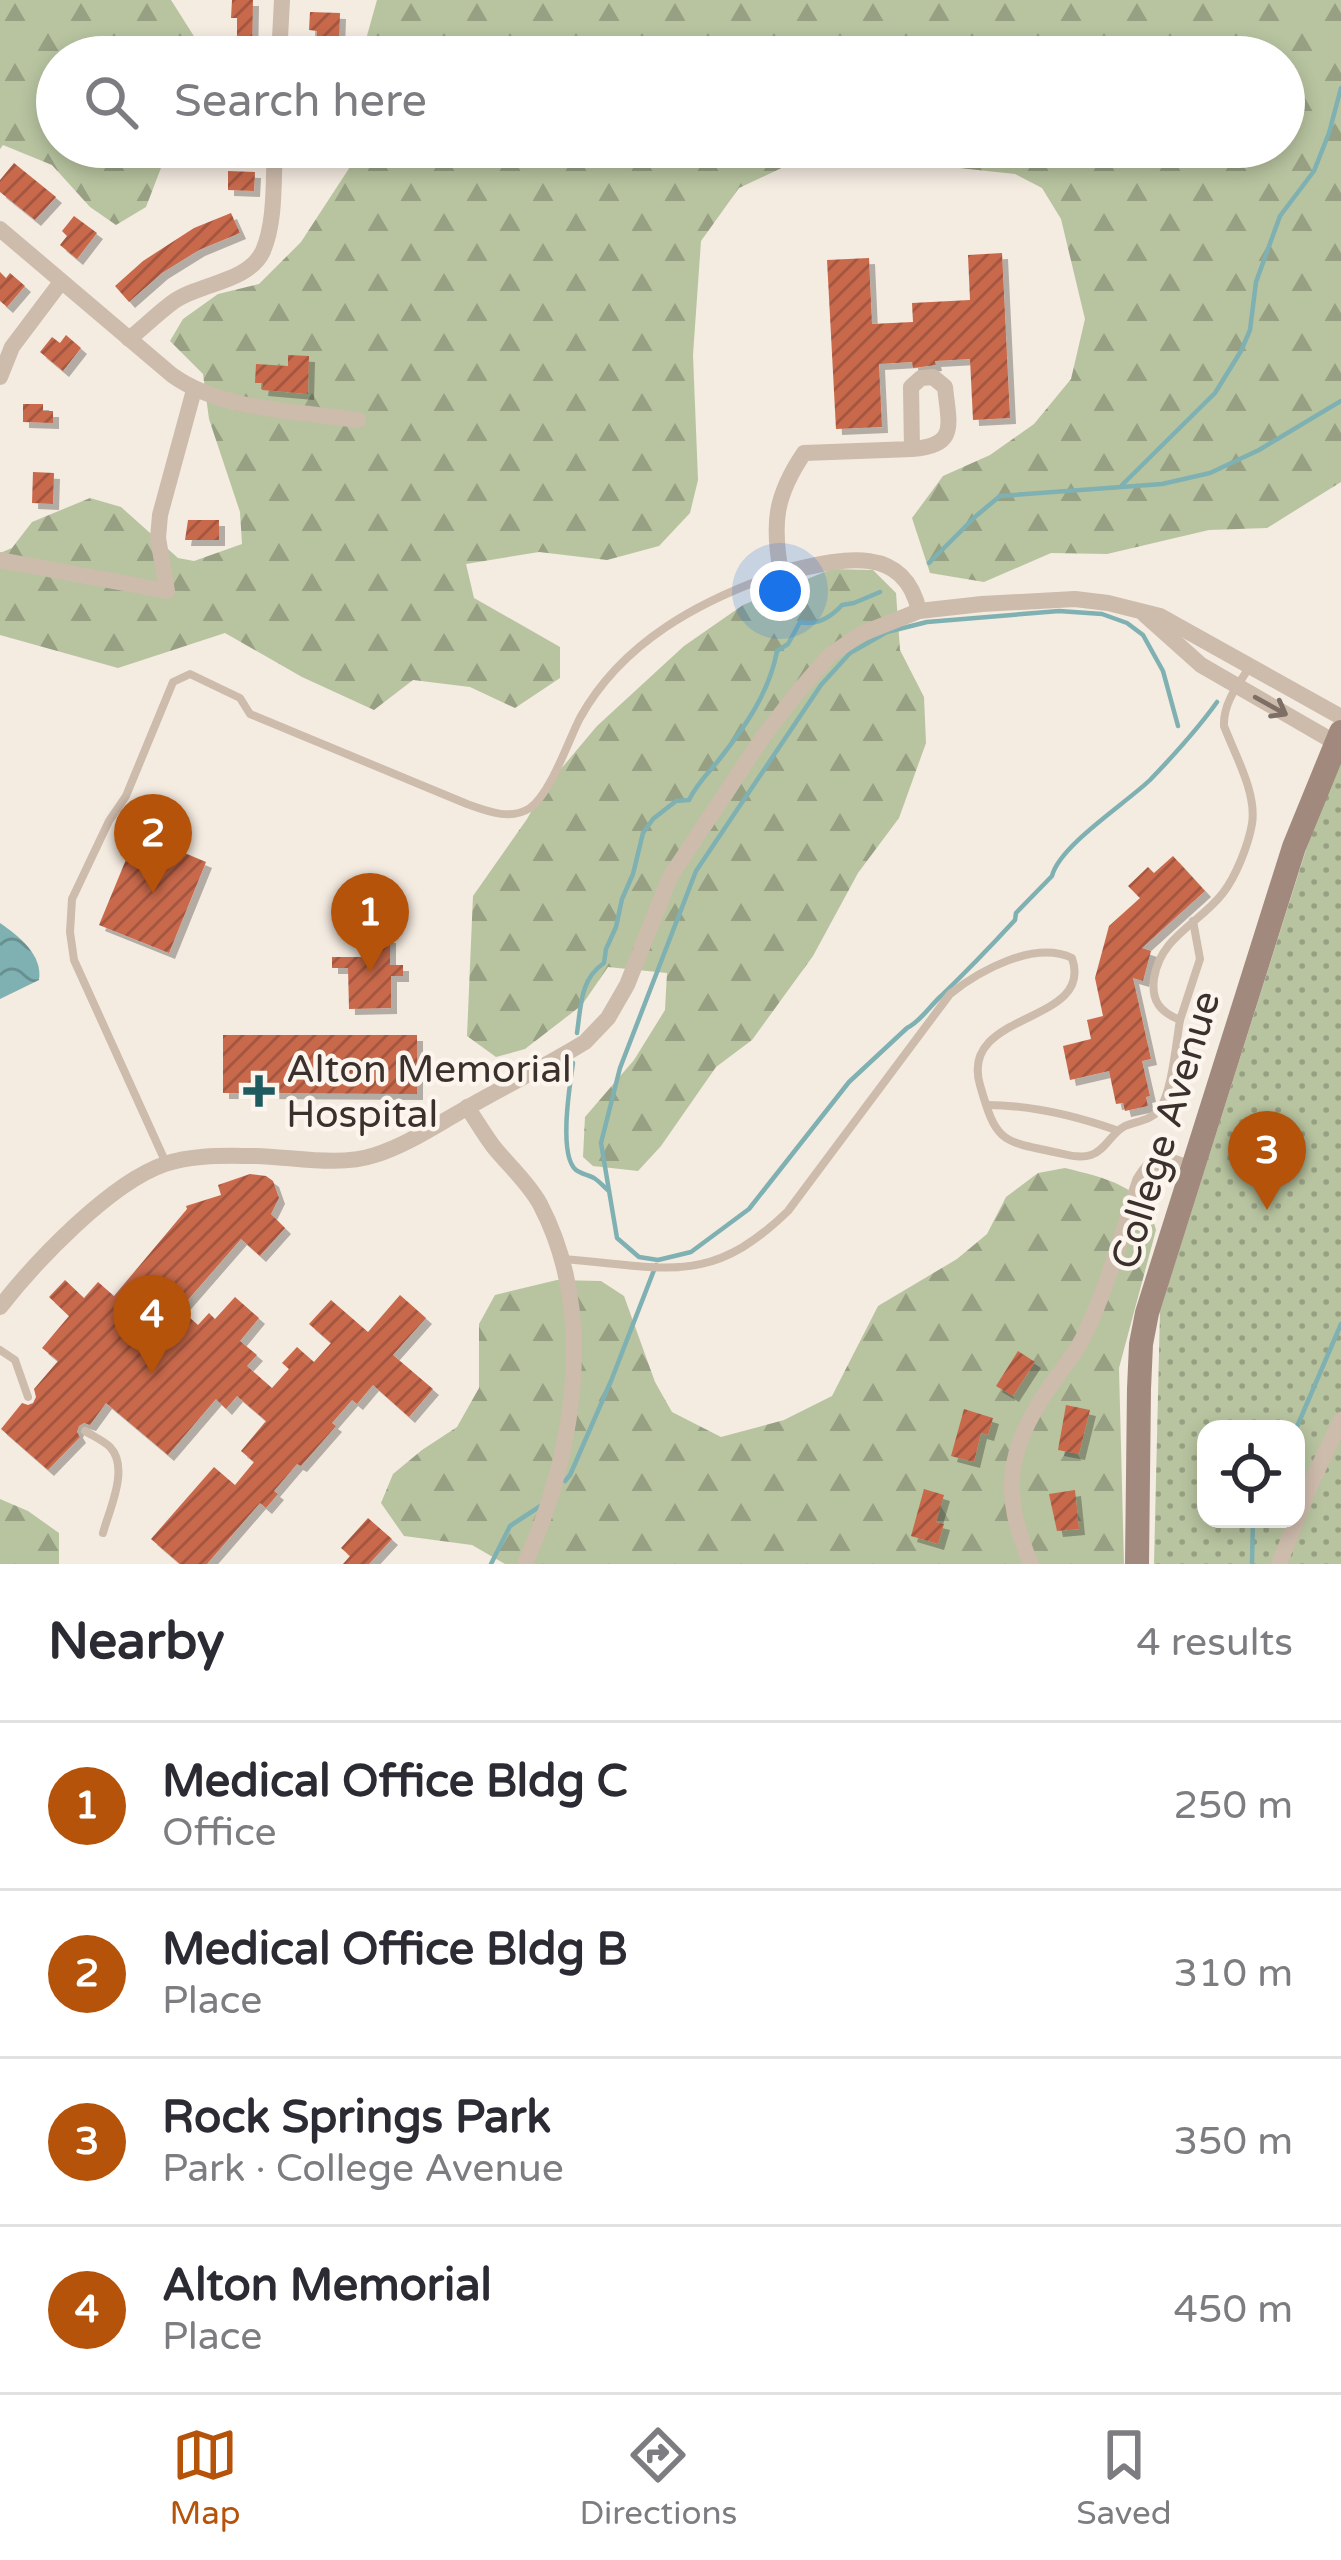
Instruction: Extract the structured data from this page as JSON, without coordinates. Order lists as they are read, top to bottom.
{
  "streets": {
    "main road": ["College Avenue"]
  },
  "places": {
    "health": ["Alton Memorial Hospital"]
  },
  "page": {
    "search": "Search here",
    "pins": [
      "2",
      "1",
      "3",
      "4"
    ],
    "heading": ["Nearby", "4 results"],
    "list": [
      {
        "mark": "1",
        "name": "Medical Office Bldg C",
        "note": "Office",
        "value": "250 m"
      },
      {
        "mark": "2",
        "name": "Medical Office Bldg B",
        "note": "Place",
        "value": "310 m"
      },
      {
        "mark": "3",
        "name": "Rock Springs Park",
        "note": "Park · College Avenue",
        "value": "350 m"
      },
      {
        "mark": "4",
        "name": "Alton Memorial",
        "note": "Place",
        "value": "450 m"
      }
    ],
    "nav": ["Map", "Directions", "Saved"]
  }
}
